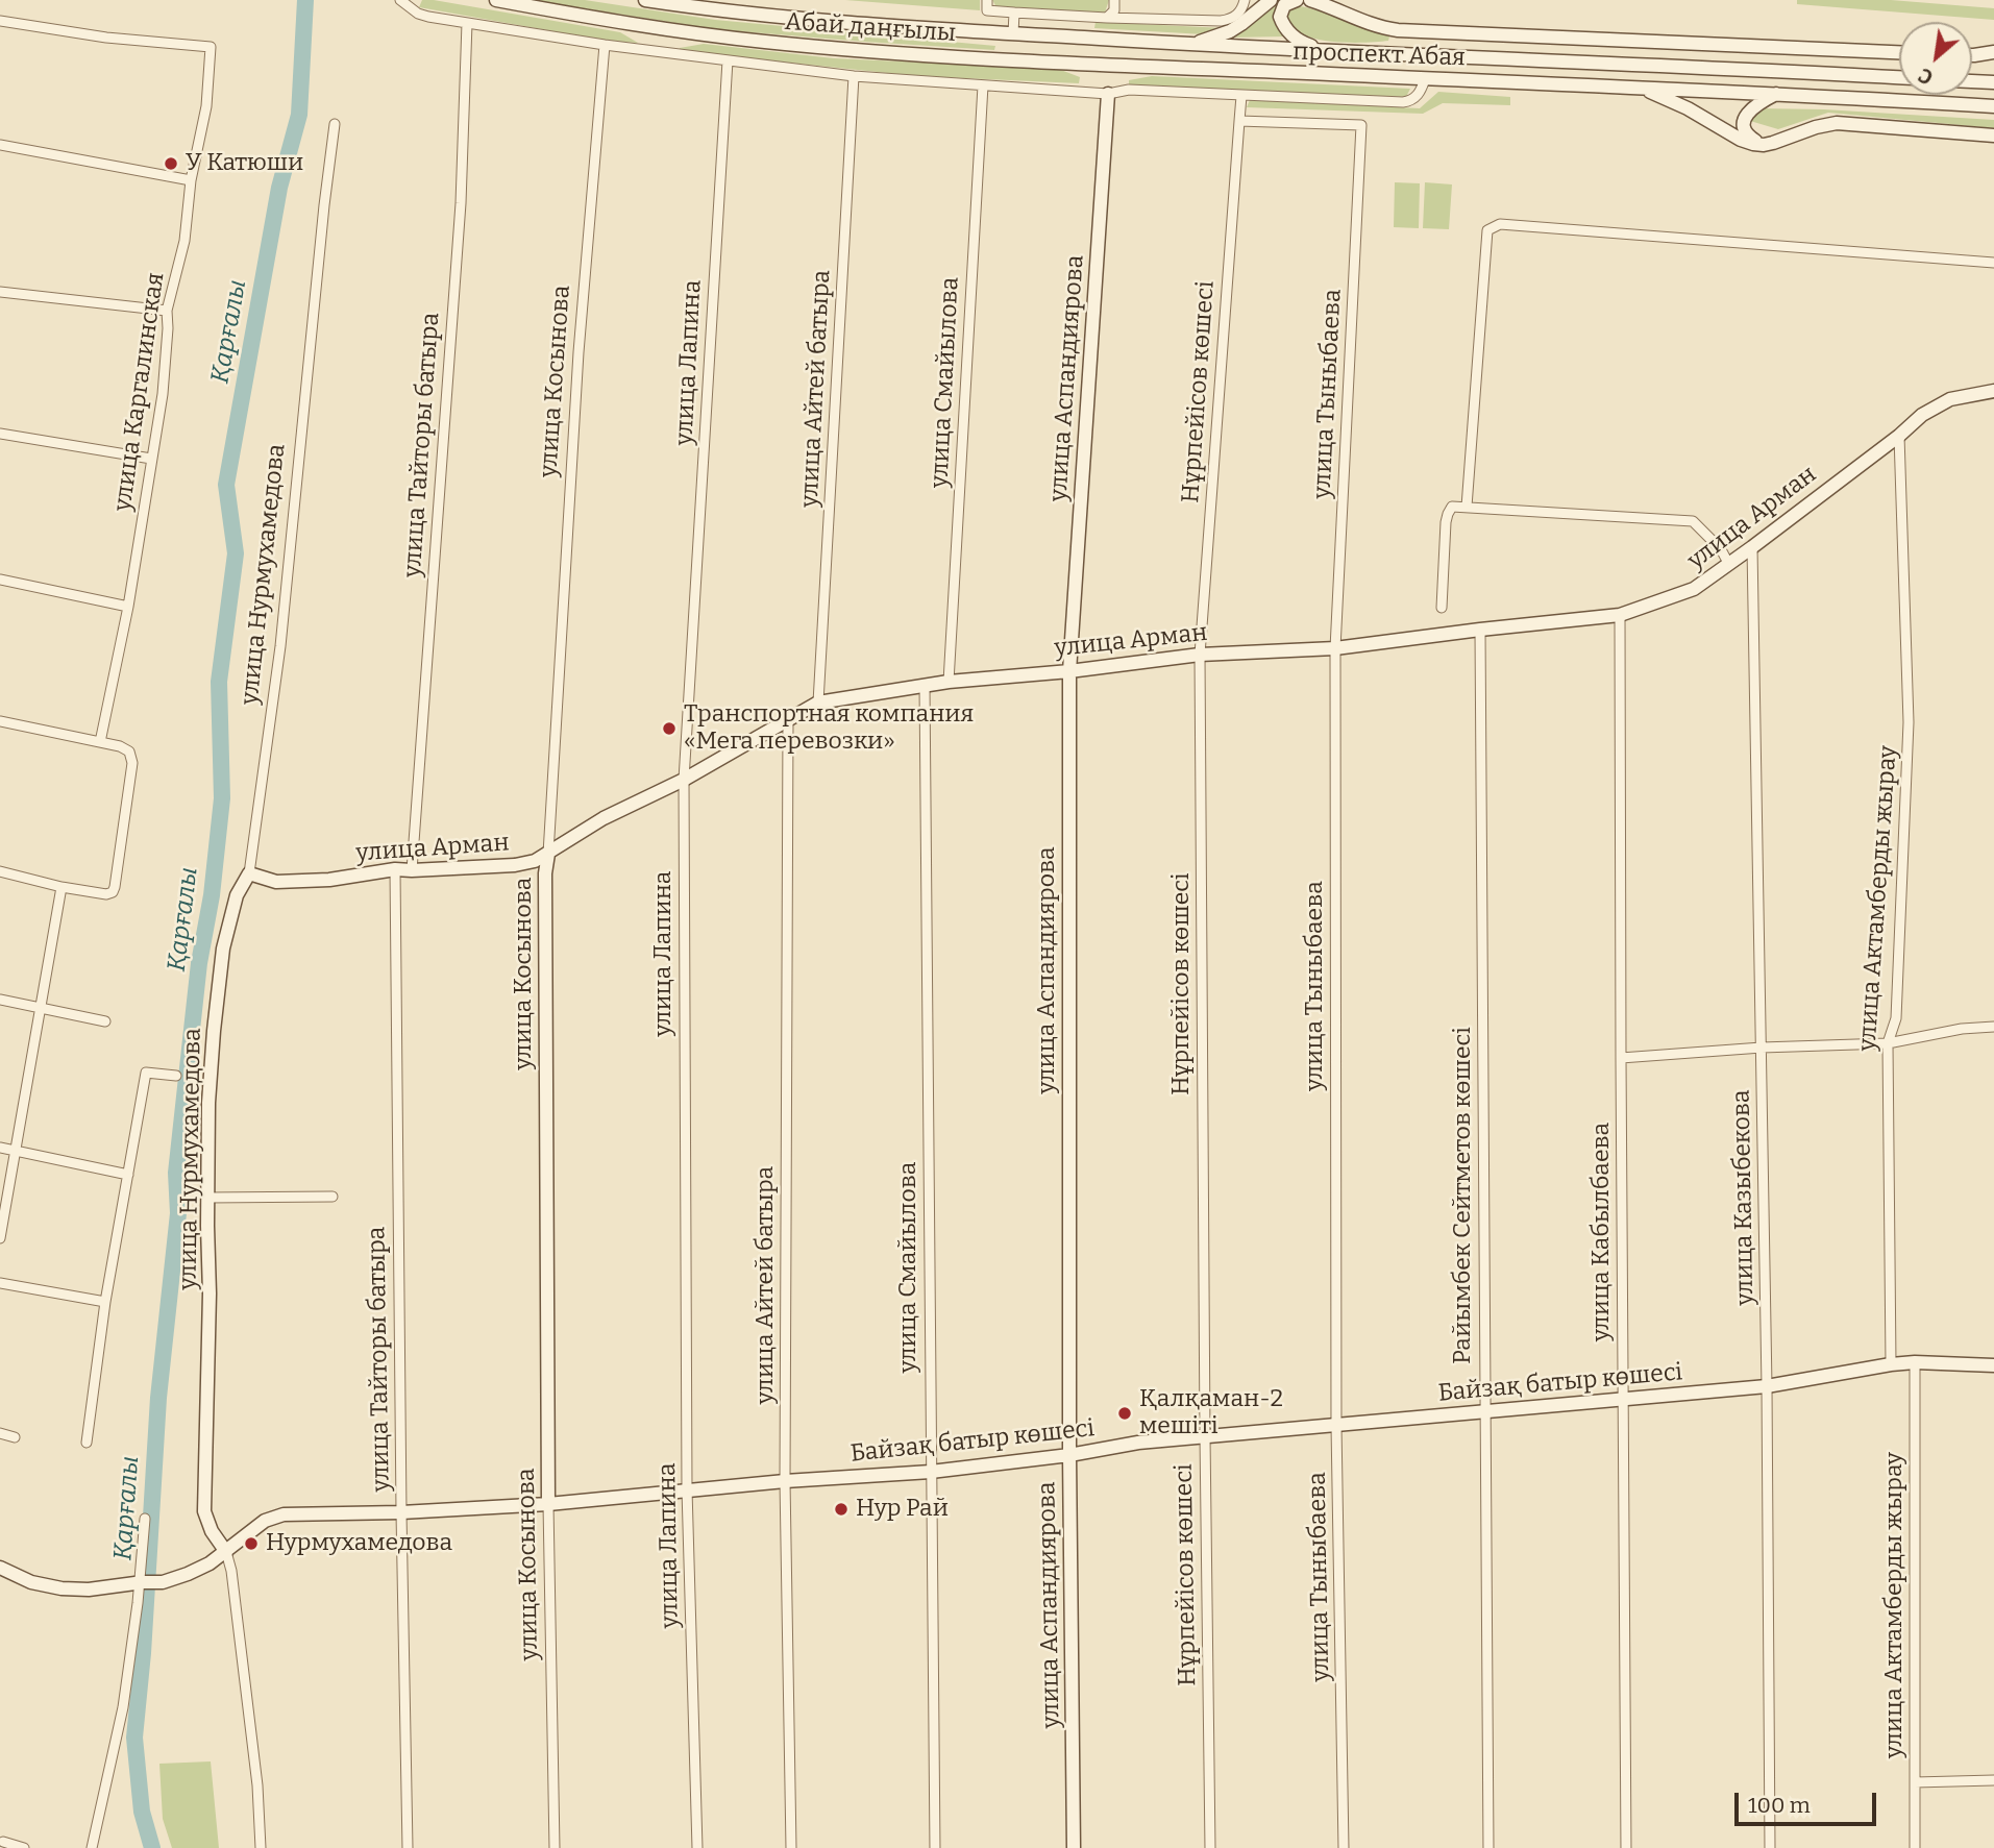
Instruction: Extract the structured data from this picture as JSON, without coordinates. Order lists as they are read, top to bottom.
{
  "streets": {
    "street": [
      "Абай даңғылы",
      "проспект Абая",
      "улица Лапина",
      "улица Аспандиярова",
      "улица Косынова",
      "улица Смайылова",
      "улица Айтей батыра",
      "улица Каргалинская",
      "Нұрпейісов көшесі",
      "улица Тыныбаева",
      "улица Тайторы батыра",
      "улица Арман",
      "улица Нурмухамедова",
      "улица Актамберды жырау",
      "Райымбек Сейтметов көшесі",
      "улица Казыбекова",
      "улица Кабылбаева",
      "Байзақ батыр көшесі"
    ]
  },
  "crossings": [
    ["Абай даңғылы", "проспект Абая"],
    ["улица Лапина", "улица Арман"],
    ["улица Лапина", "Байзақ батыр көшесі"],
    ["улица Аспандиярова", "улица Арман"],
    ["улица Аспандиярова", "Байзақ батыр көшесі"],
    ["улица Косынова", "улица Арман"],
    ["улица Косынова", "Байзақ батыр көшесі"],
    ["улица Смайылова", "улица Арман"],
    ["улица Смайылова", "Байзақ батыр көшесі"],
    ["улица Айтей батыра", "улица Арман"],
    ["улица Айтей батыра", "Байзақ батыр көшесі"],
    ["Нұрпейісов көшесі", "улица Тыныбаева"],
    ["Нұрпейісов көшесі", "улица Арман"],
    ["Нұрпейісов көшесі", "Байзақ батыр көшесі"],
    ["улица Тыныбаева", "улица Арман"],
    ["улица Тыныбаева", "Байзақ батыр көшесі"],
    ["улица Тайторы батыра", "улица Арман"],
    ["улица Тайторы батыра", "Байзақ батыр көшесі"],
    ["улица Арман", "улица Нурмухамедова"],
    ["улица Арман", "улица Актамберды жырау"],
    ["улица Арман", "Райымбек Сейтметов көшесі"],
    ["улица Арман", "улица Казыбекова"],
    ["улица Арман", "улица Кабылбаева"],
    ["улица Нурмухамедова", "Байзақ батыр көшесі"],
    ["улица Актамберды жырау", "Байзақ батыр көшесі"],
    ["Райымбек Сейтметов көшесі", "Байзақ батыр көшесі"],
    ["улица Казыбекова", "Байзақ батыр көшесі"],
    ["улица Кабылбаева", "Байзақ батыр көшесі"]
  ],
  "water": ["Қарғалы"],
  "places": [
    "У Катюши",
    "Транспортная компания «Мега перевозки»",
    "Қалқаман-2 мешіті",
    "Нур Рай",
    "Нурмухамедова"
  ],
  "scale_bar": "100 m",
  "north": "bottom left"
}
